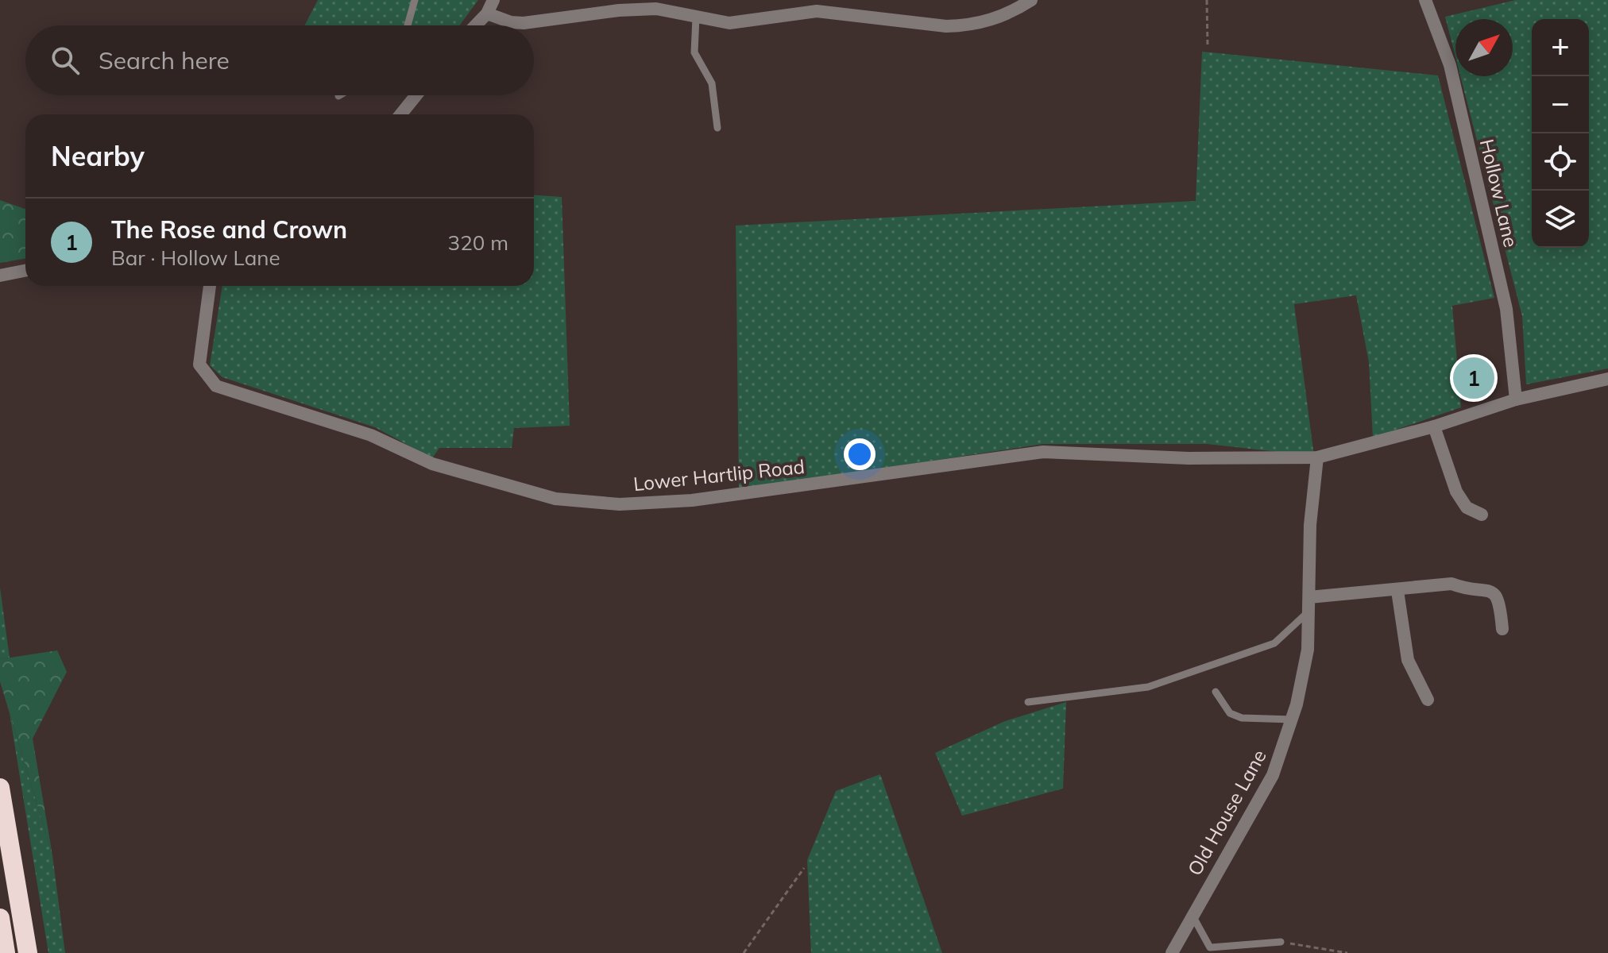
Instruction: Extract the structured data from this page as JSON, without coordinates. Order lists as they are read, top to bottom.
{
  "streets": {
    "street": ["Hollow Lane", "Lower Hartlip Road", "Old House Lane"]
  },
  "crossings": [
    ["Hollow Lane", "Lower Hartlip Road"],
    ["Lower Hartlip Road", "Old House Lane"]
  ],
  "north": "top right",
  "page": {
    "map_buttons": ["+", "−"],
    "search": "Search here",
    "heading": "Nearby",
    "list": [
      {
        "mark": "1",
        "name": "The Rose and Crown",
        "note": "Bar · Hollow Lane",
        "value": "320 m"
      }
    ],
    "pins": "1"
  }
}
